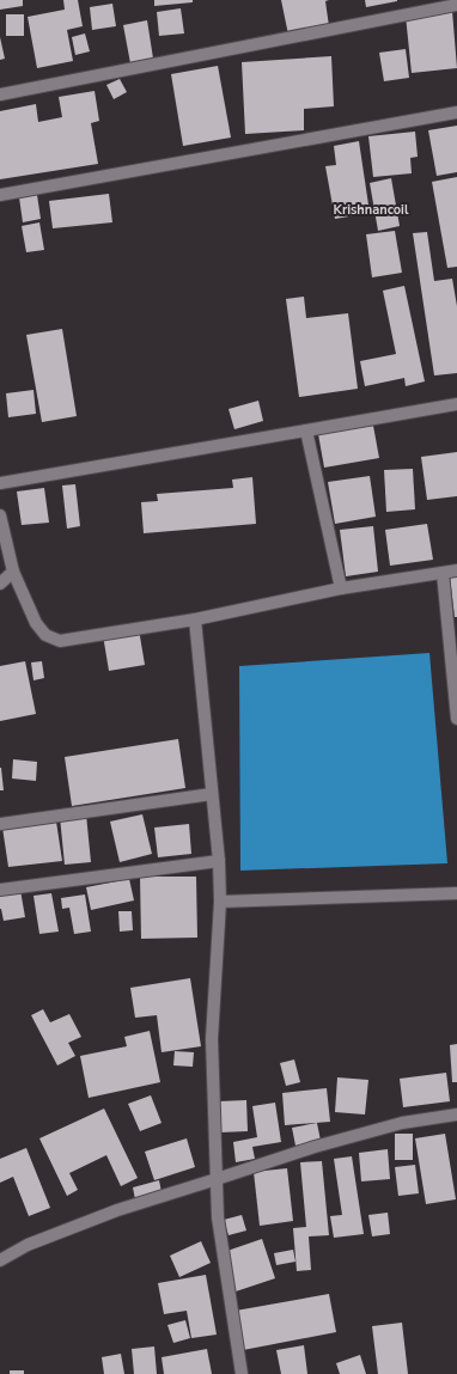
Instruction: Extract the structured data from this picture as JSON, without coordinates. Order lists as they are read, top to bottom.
{
  "districts": ["Krishnancoil"]
}
